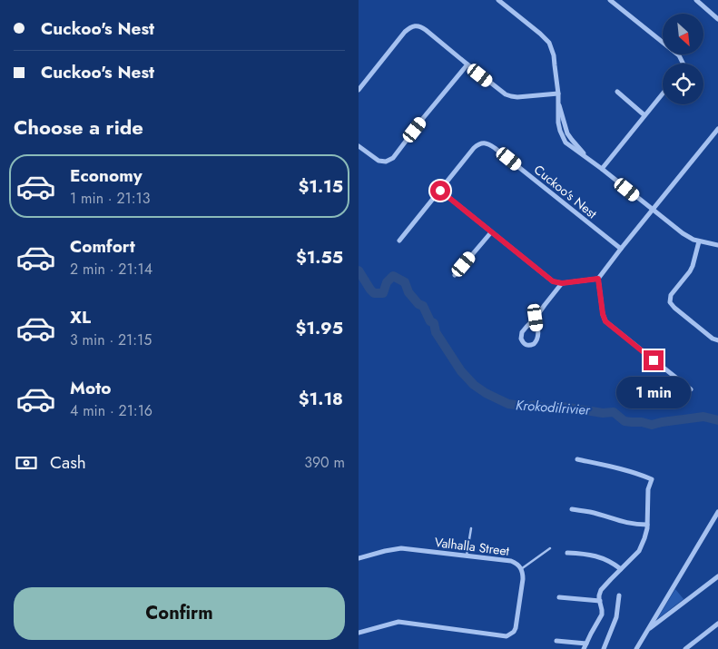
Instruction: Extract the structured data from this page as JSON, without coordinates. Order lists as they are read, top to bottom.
{
  "streets": {
    "street": ["Cuckoo's Nest", "Valhalla Street"]
  },
  "water": ["Krokodilrivier"],
  "north": "bottom right",
  "page": {
    "banner": ["Cuckoo's Nest", "Cuckoo's Nest"],
    "heading": "Choose a ride",
    "list": [
      {
        "name": "Economy",
        "note": "1 min · 21:13",
        "value": "$1.15"
      },
      {
        "name": "Comfort",
        "note": "2 min · 21:14",
        "value": "$1.55"
      },
      {
        "name": "XL",
        "note": "3 min · 21:15",
        "value": "$1.95"
      },
      {
        "name": "Moto",
        "note": "4 min · 21:16",
        "value": "$1.18"
      }
    ],
    "bubble": "1 min",
    "pay": ["Cash", "390 m"],
    "buttons": "Confirm"
  }
}
